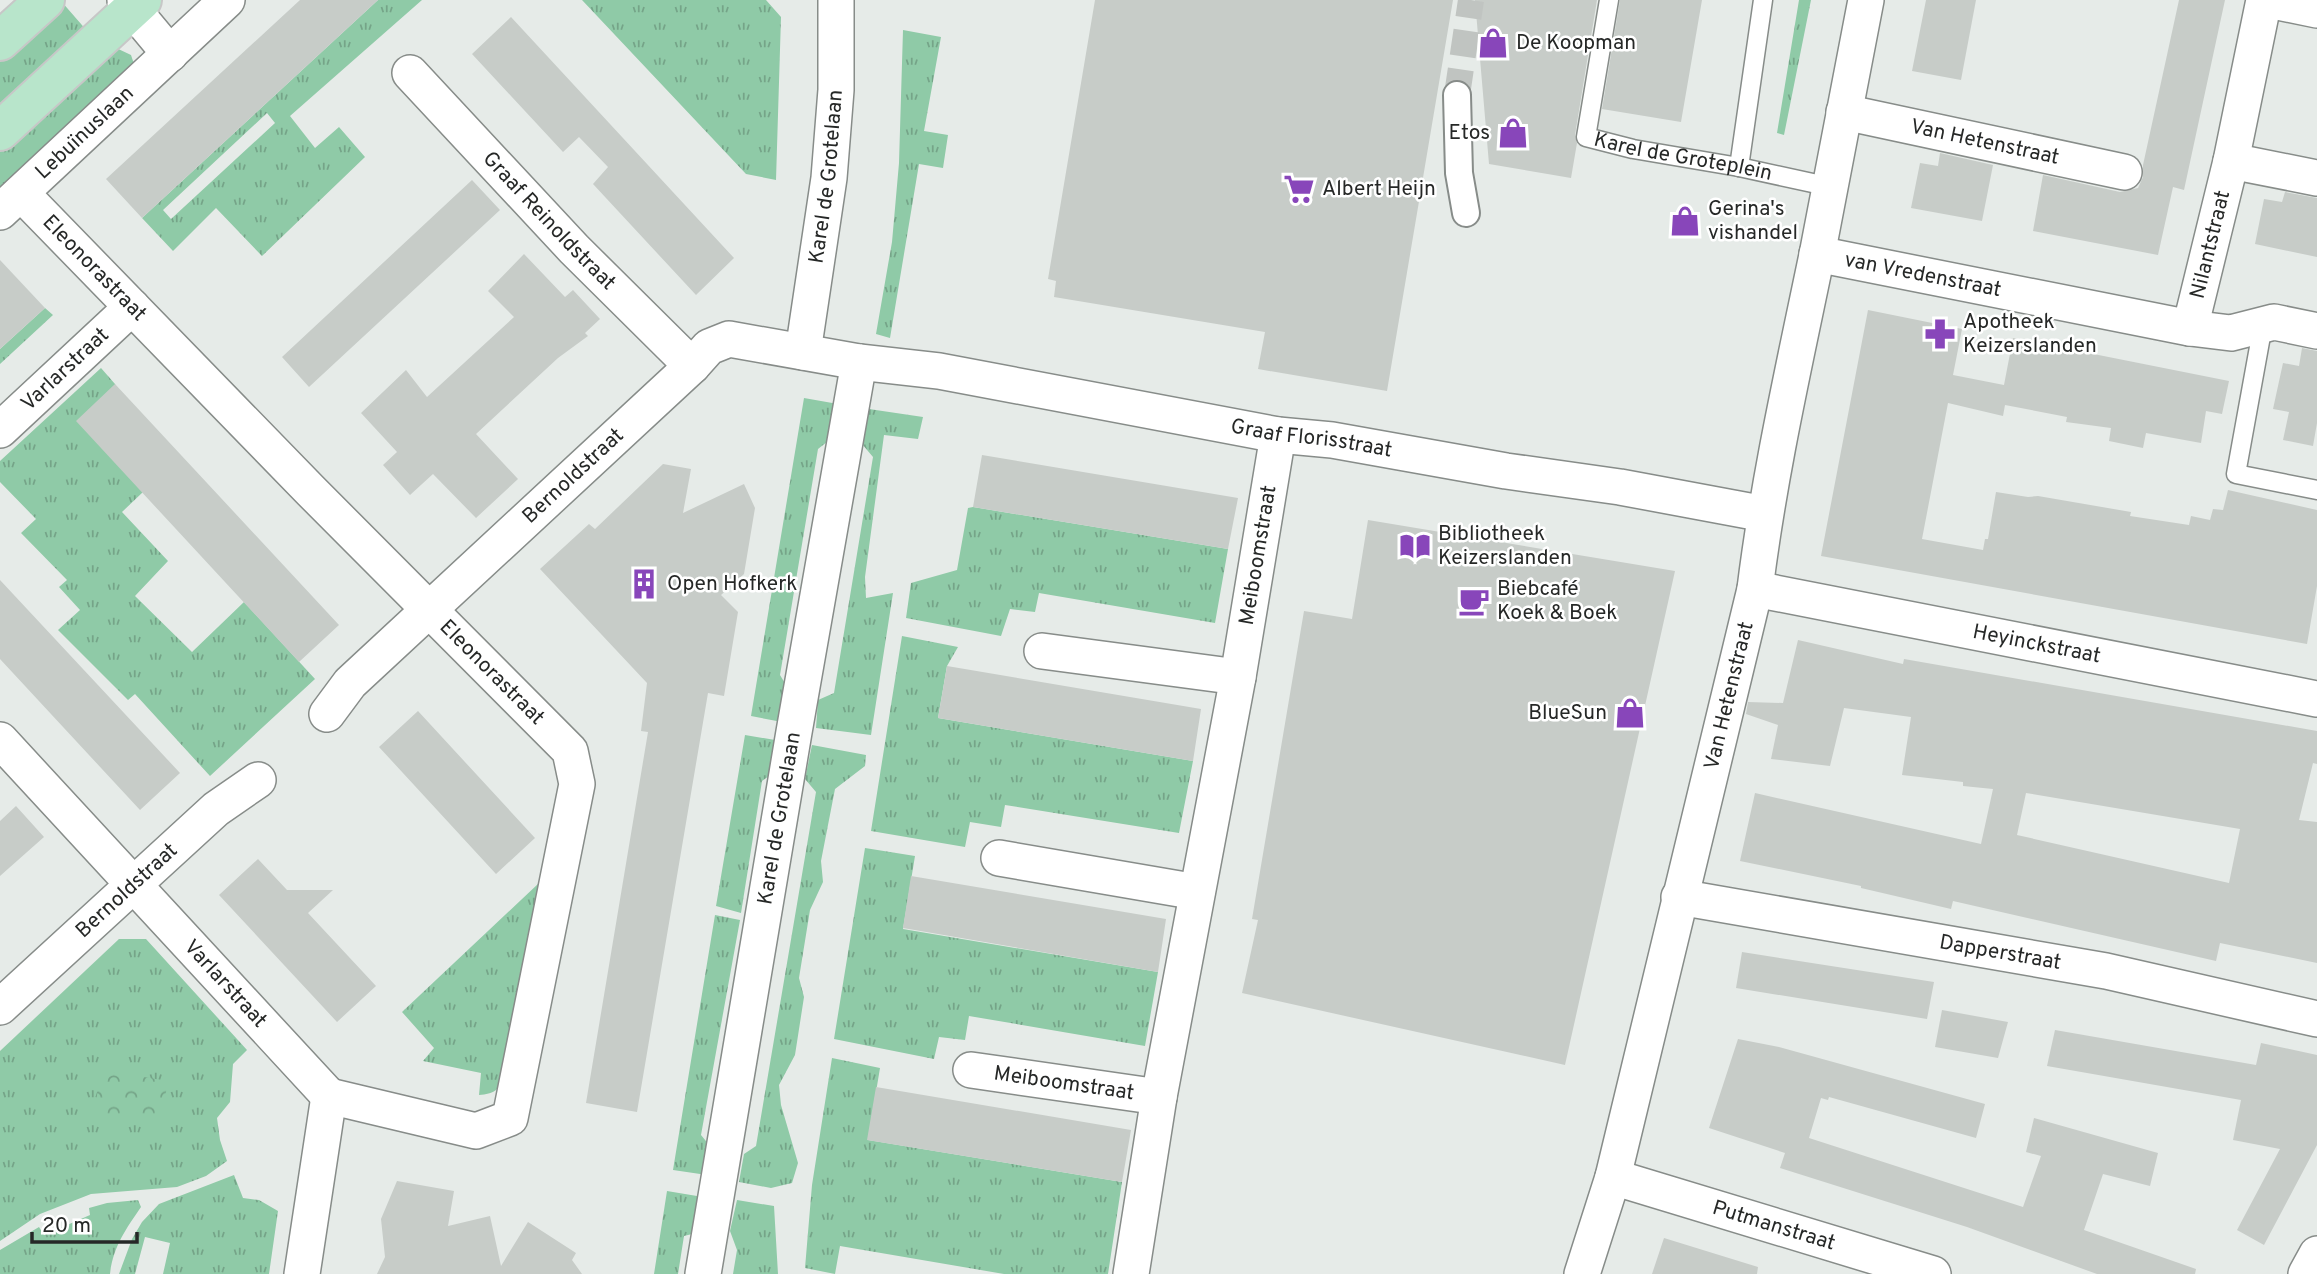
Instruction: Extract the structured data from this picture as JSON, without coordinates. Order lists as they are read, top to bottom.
{
  "streets": {
    "street": [
      "Lebuïnuslaan",
      "Van Hetenstraat",
      "Karel de Grotelaan",
      "Graaf Reinoldstraat",
      "Nilantstraat",
      "Eleonorastraat",
      "van Vredenstraat",
      "Varlarstraat",
      "Graaf Florisstraat",
      "Bernoldstraat",
      "Meiboomstraat",
      "Heyinckstraat",
      "Dapperstraat",
      "Putmanstraat"
    ],
    "lane": ["Karel de Groteplein"]
  },
  "crossings": [
    ["Lebuïnuslaan", "Eleonorastraat"],
    ["Van Hetenstraat", "Karel de Groteplein"],
    ["Van Hetenstraat", "van Vredenstraat"],
    ["Van Hetenstraat", "Graaf Florisstraat"],
    ["Van Hetenstraat", "Heyinckstraat"],
    ["Van Hetenstraat", "Dapperstraat"],
    ["Van Hetenstraat", "Putmanstraat"],
    ["Karel de Grotelaan", "Graaf Florisstraat"],
    ["Karel de Grotelaan", "Bernoldstraat"],
    ["Graaf Reinoldstraat", "Bernoldstraat"],
    ["Nilantstraat", "van Vredenstraat"],
    ["Eleonorastraat", "Varlarstraat"],
    ["Eleonorastraat", "Bernoldstraat"],
    ["Varlarstraat", "Bernoldstraat"],
    ["Graaf Florisstraat", "Bernoldstraat"],
    ["Graaf Florisstraat", "Meiboomstraat"]
  ],
  "places": {
    "shop": [
      "De Koopman",
      "Etos",
      "Gerina's vishandel",
      "BlueSun"
    ],
    "supermarket": ["Albert Heijn"],
    "pharmacy": ["Apotheek Keizerslanden"],
    "library": ["Bibliotheek Keizerslanden"],
    "building": ["Open Hofkerk"],
    "cafe": ["Biebcafé Koek & Boek"]
  },
  "scale_bar": "20 m"
}
